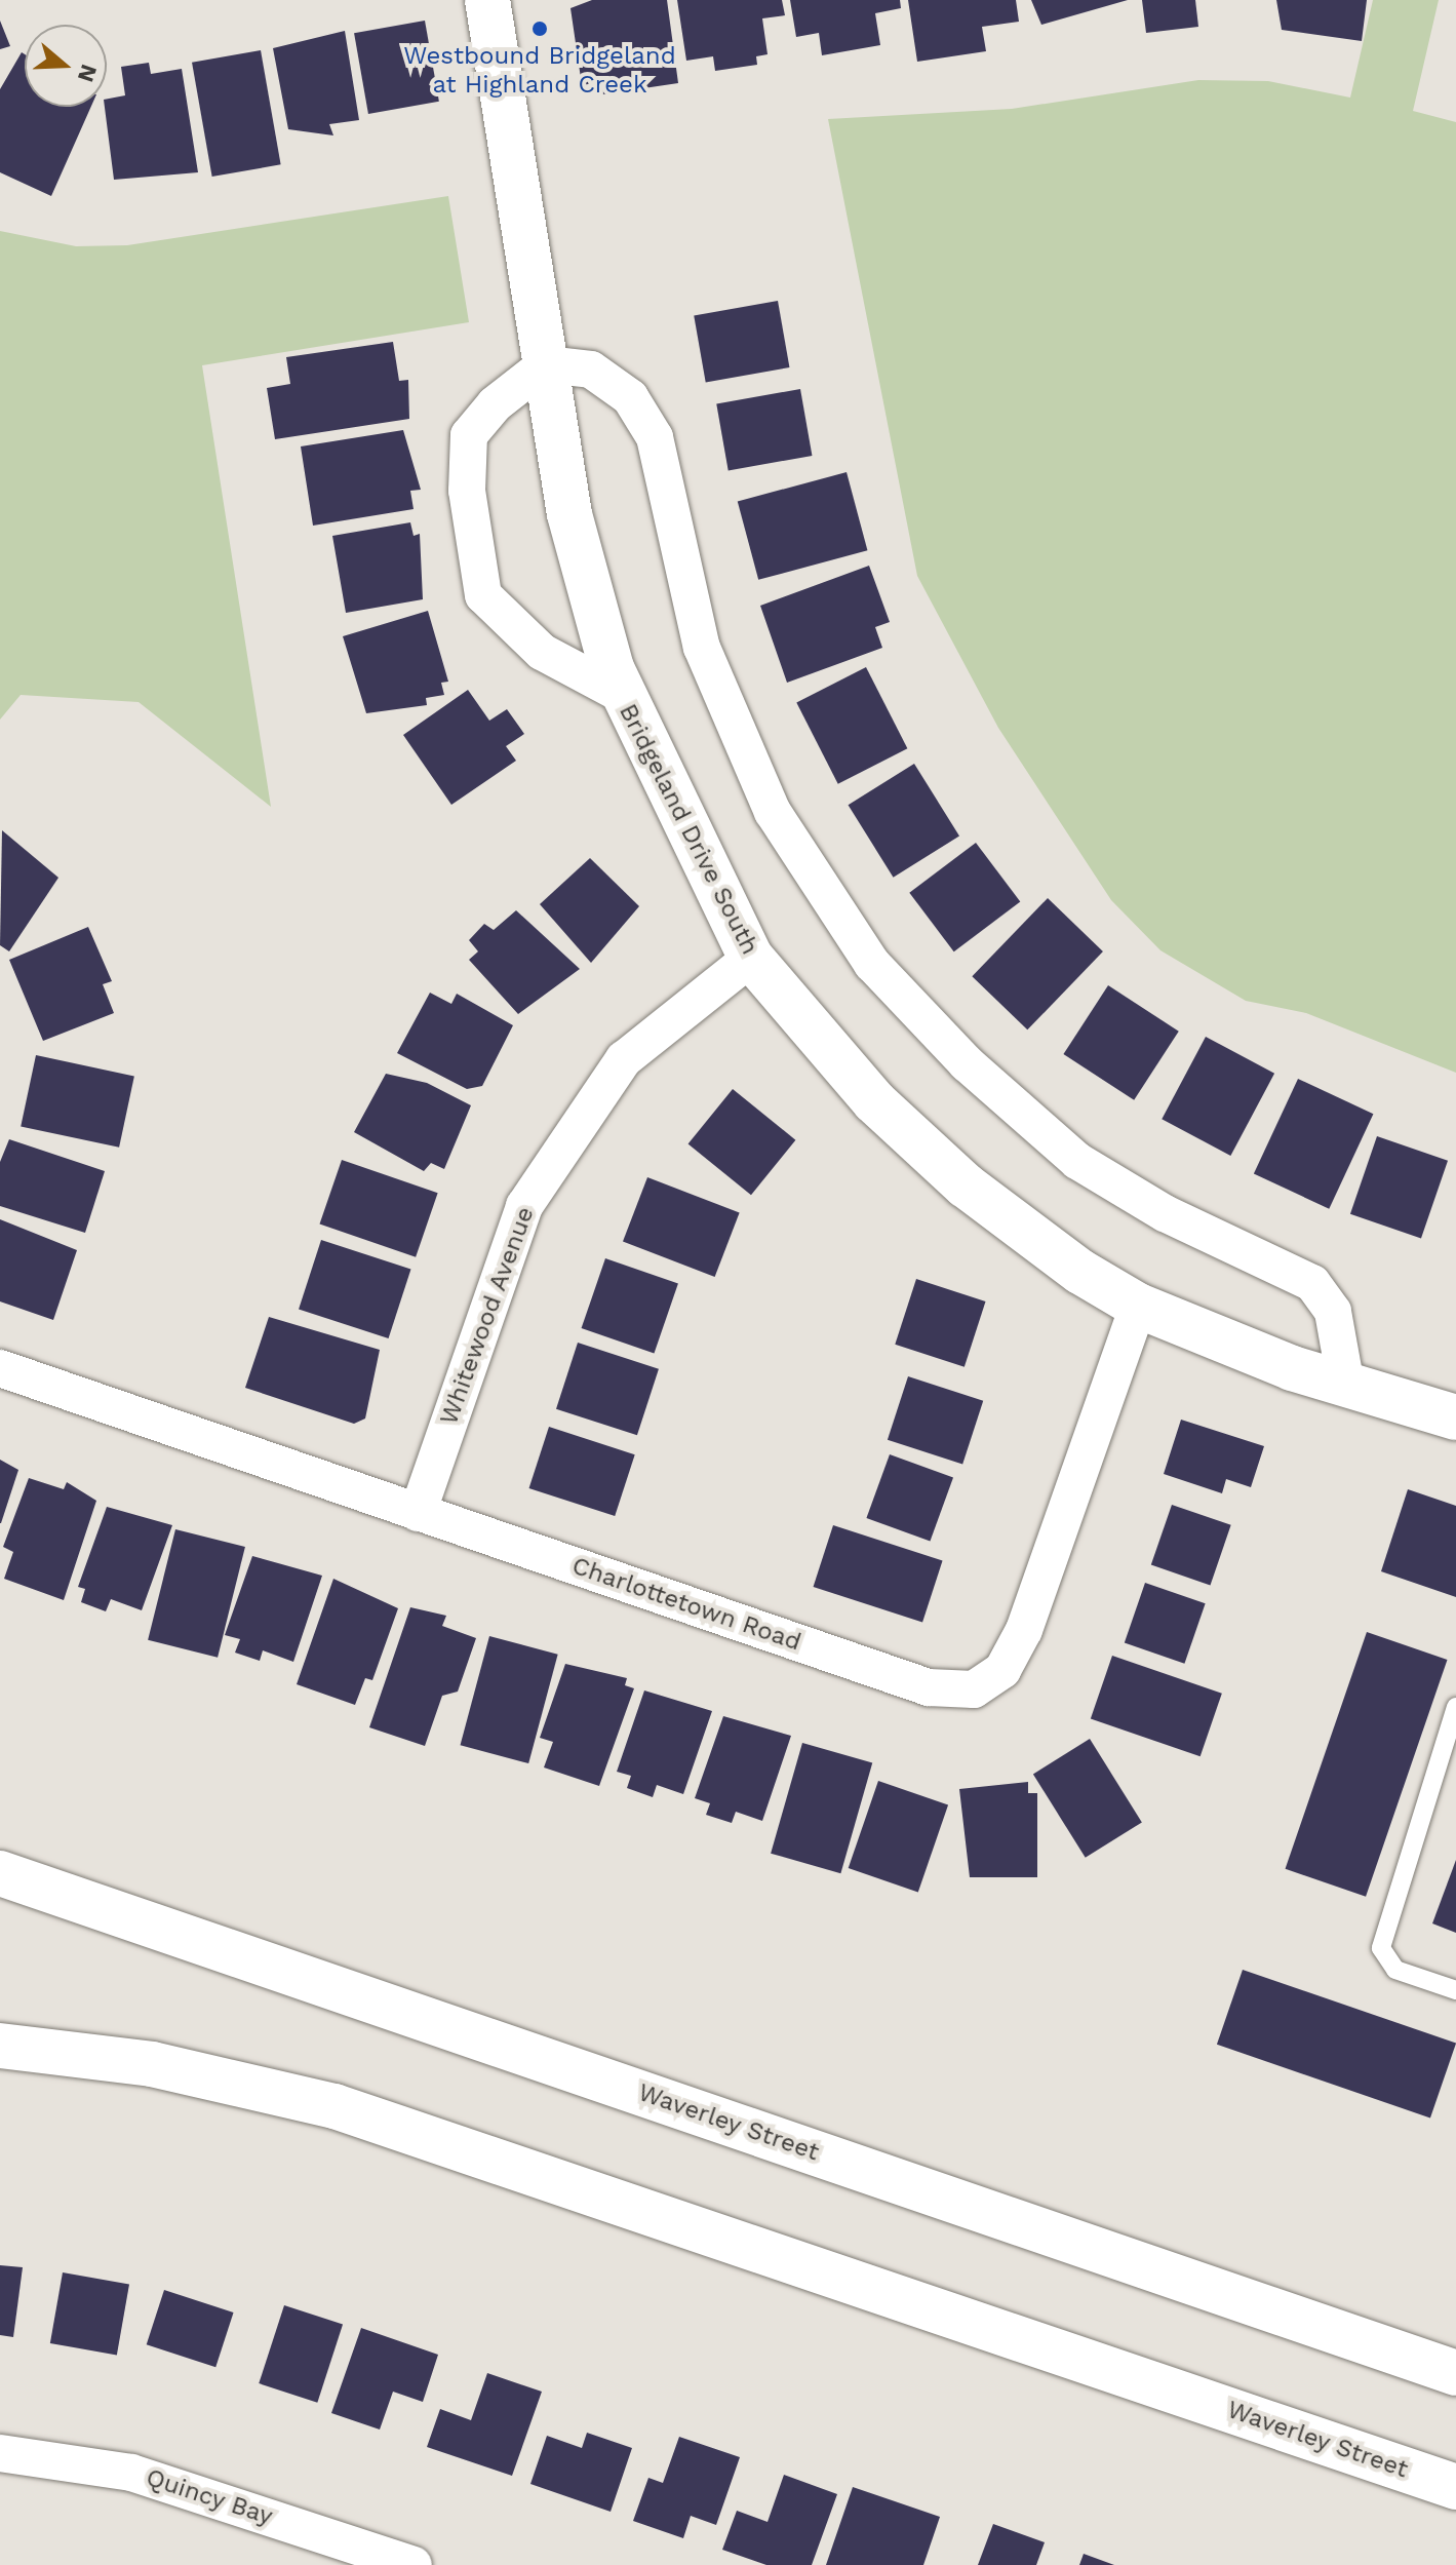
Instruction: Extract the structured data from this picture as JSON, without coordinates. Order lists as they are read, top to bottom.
{
  "streets": {
    "main road": ["Bridgeland Drive South", "Waverley Street"],
    "street": ["Whitewood Avenue", "Charlottetown Road", "Quincy Bay"]
  },
  "crossings": [
    ["Bridgeland Drive South", "Whitewood Avenue"],
    ["Bridgeland Drive South", "Charlottetown Road"],
    ["Whitewood Avenue", "Charlottetown Road"]
  ],
  "places": ["Westbound Bridgeland at Highland Creek"],
  "north": "right"
}
